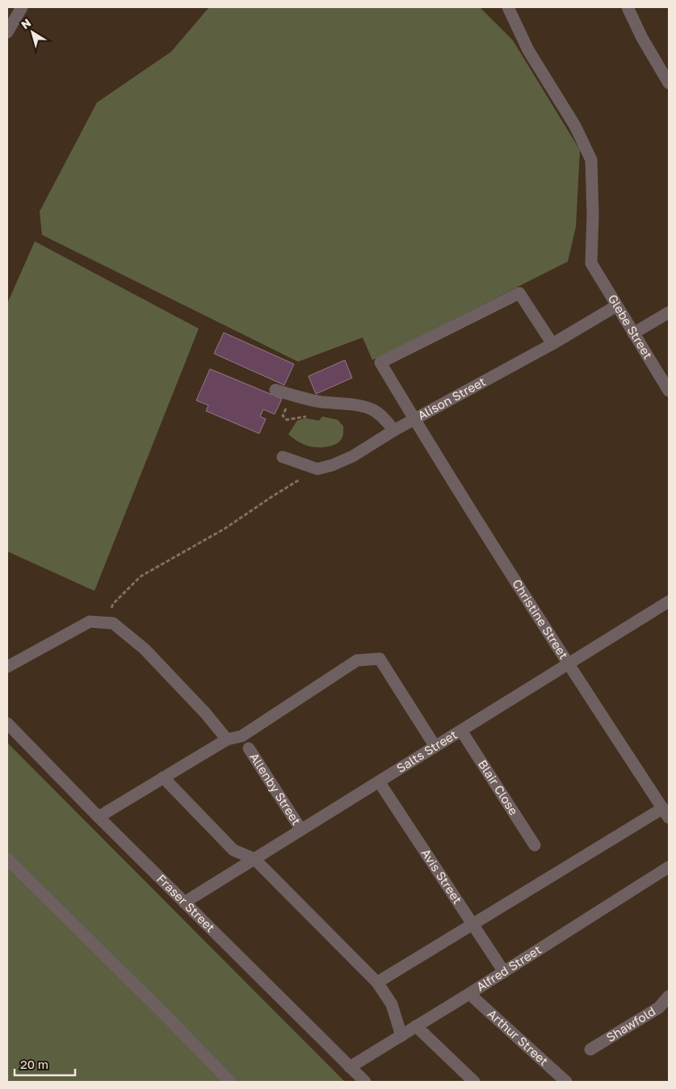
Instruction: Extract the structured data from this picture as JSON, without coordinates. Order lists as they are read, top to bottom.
{
  "streets": {
    "street": [
      "Glebe Street",
      "Alison Street",
      "Christine Street",
      "Salts Street",
      "Blair Close",
      "Allenby Street",
      "Avis Street",
      "Fraser Street",
      "Alfred Street",
      "Shawfold",
      "Arthur Street"
    ]
  },
  "crossings": [
    ["Glebe Street", "Alison Street"],
    ["Alison Street", "Christine Street"],
    ["Christine Street", "Salts Street"],
    ["Salts Street", "Blair Close"],
    ["Salts Street", "Allenby Street"],
    ["Salts Street", "Avis Street"],
    ["Salts Street", "Fraser Street"],
    ["Avis Street", "Alfred Street"],
    ["Fraser Street", "Alfred Street"],
    ["Alfred Street", "Arthur Street"]
  ],
  "scale_bar": "20 m",
  "north": "top left"
}
